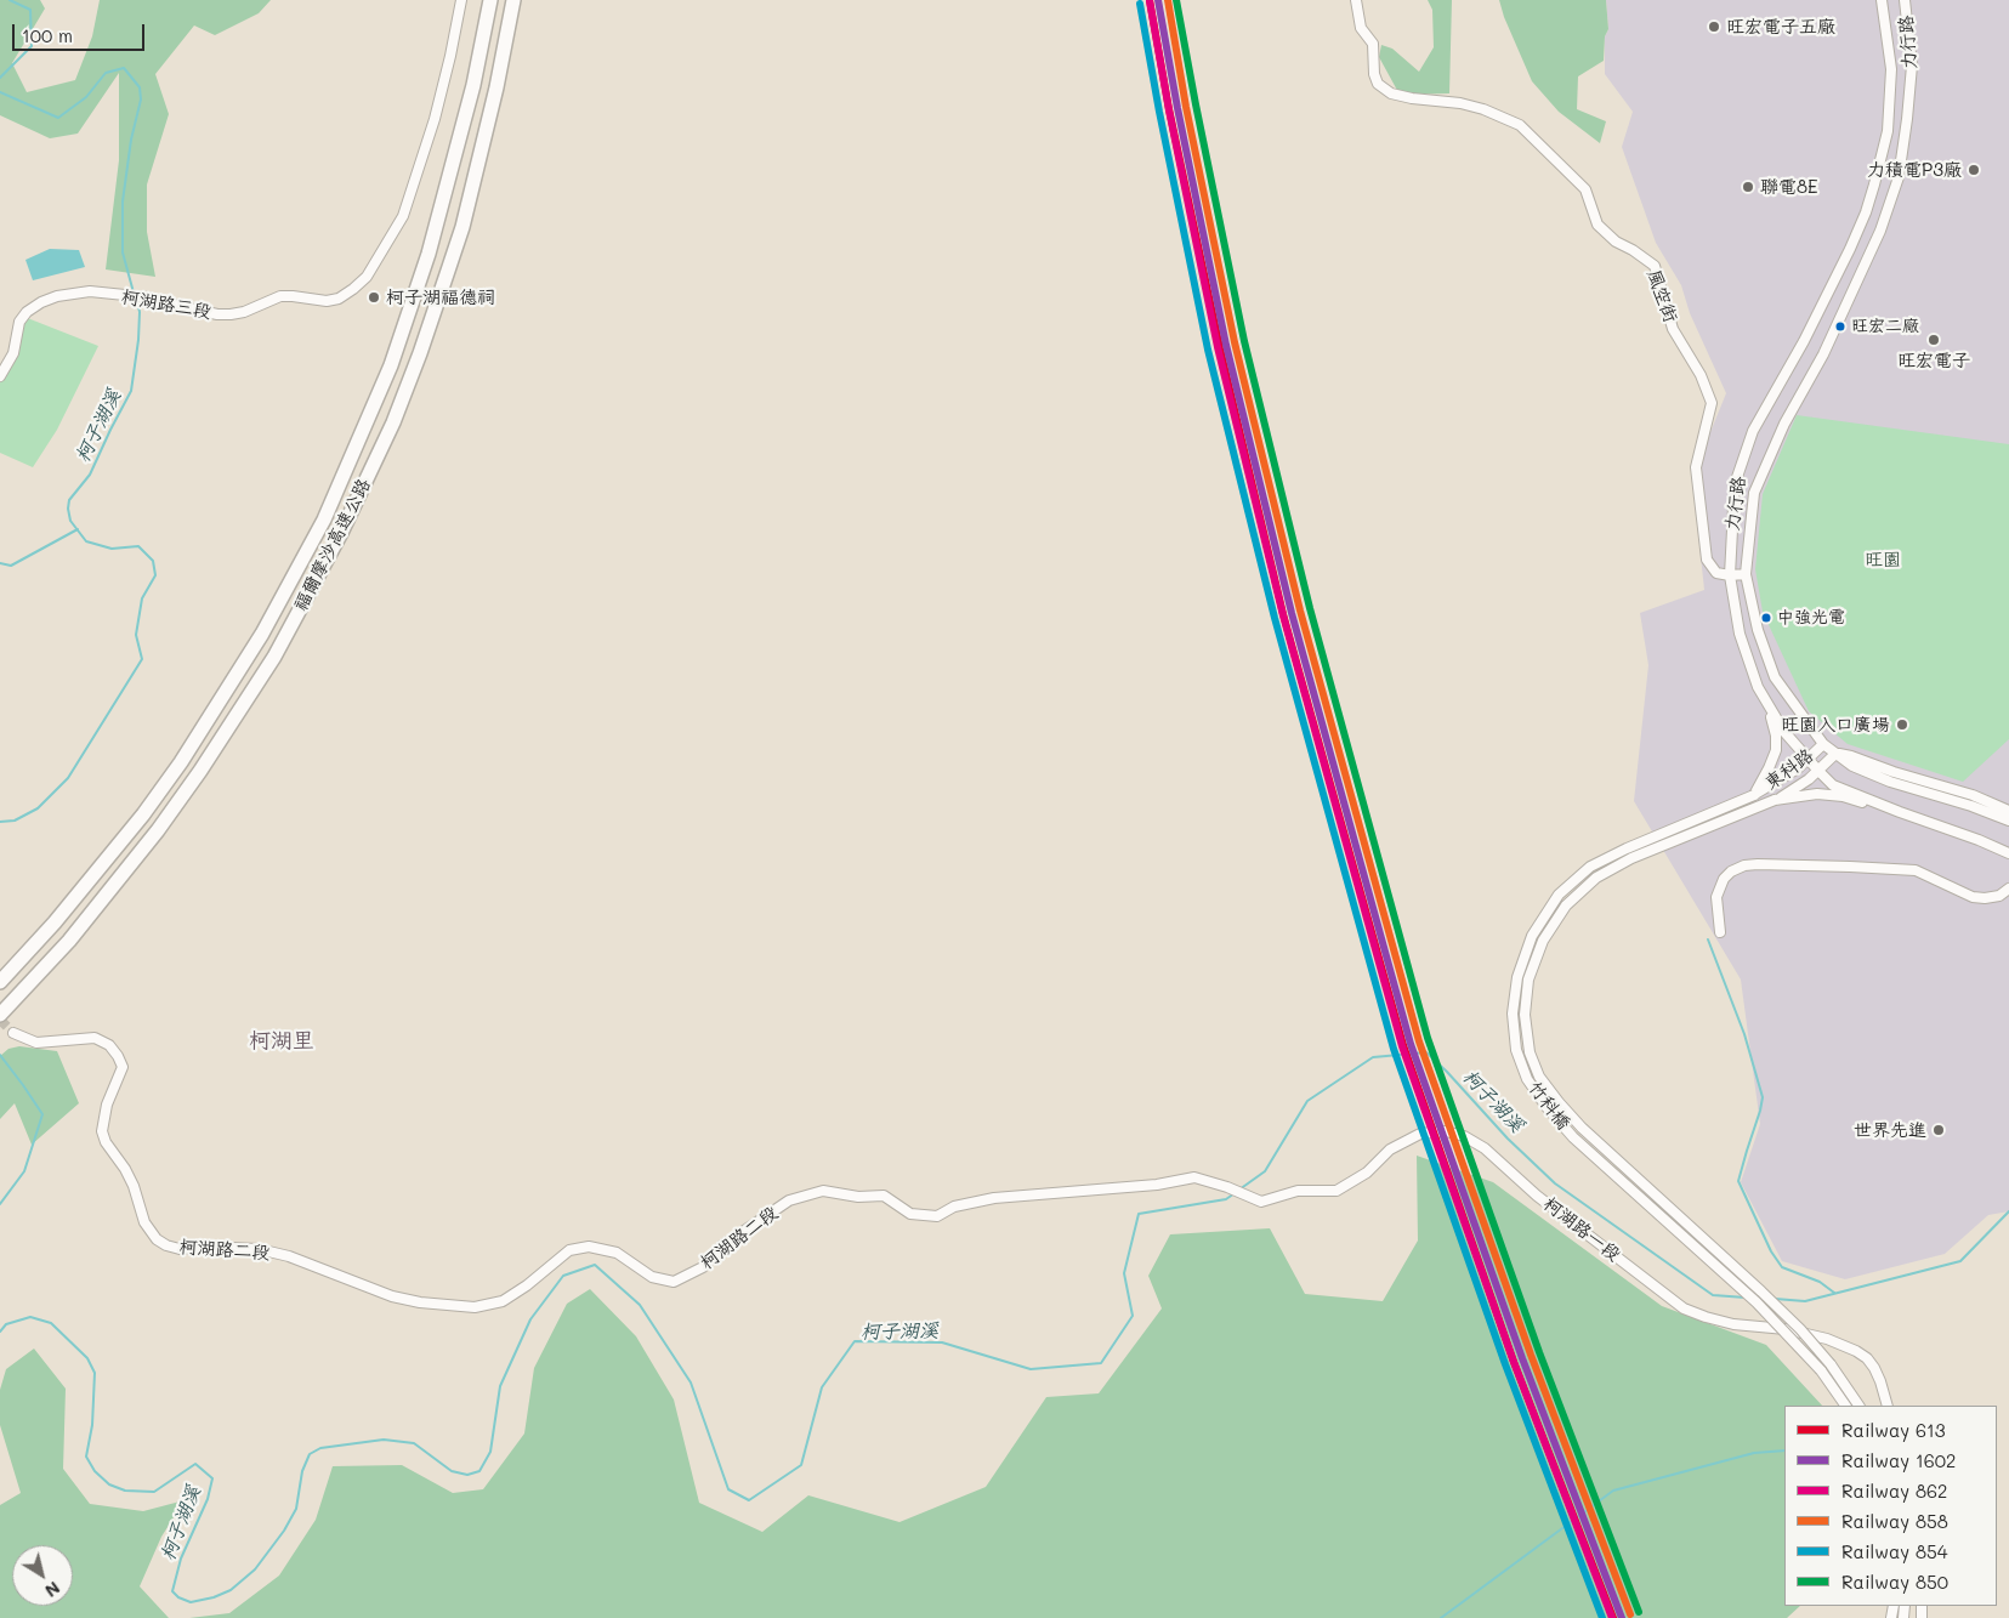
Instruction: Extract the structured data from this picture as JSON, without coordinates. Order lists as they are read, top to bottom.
{
  "streets": {
    "highway": ["福爾摩沙高速公路"],
    "street": [
      "力行路",
      "風空街",
      "柯湖路三段",
      "東科路",
      "竹科橋",
      "柯湖路一段",
      "柯湖路二段"
    ]
  },
  "crossings": [
    ["力行路", "風空街"],
    ["力行路", "東科路"],
    ["東科路", "竹科橋"],
    ["柯湖路一段", "柯湖路二段"]
  ],
  "districts": ["柯湖里"],
  "water": ["柯子湖溪"],
  "parks": ["旺園"],
  "places": [
    "旺宏電子五廠",
    "力積電P3廠",
    "聯電8E",
    "柯子湖福德祠",
    "旺宏二廠",
    "旺宏電子",
    "中強光電",
    "旺園入口廣場",
    "世界先進"
  ],
  "lines": [
    "rail line 613",
    "rail line 1602",
    "rail line 858",
    "rail line 850",
    "rail line 862",
    "rail line 854"
  ],
  "legend": [
    "Railway 613",
    "Railway 1602",
    "Railway 862",
    "Railway 858",
    "Railway 854",
    "Railway 850"
  ],
  "scale_bar": "100 m",
  "north": "bottom right"
}
